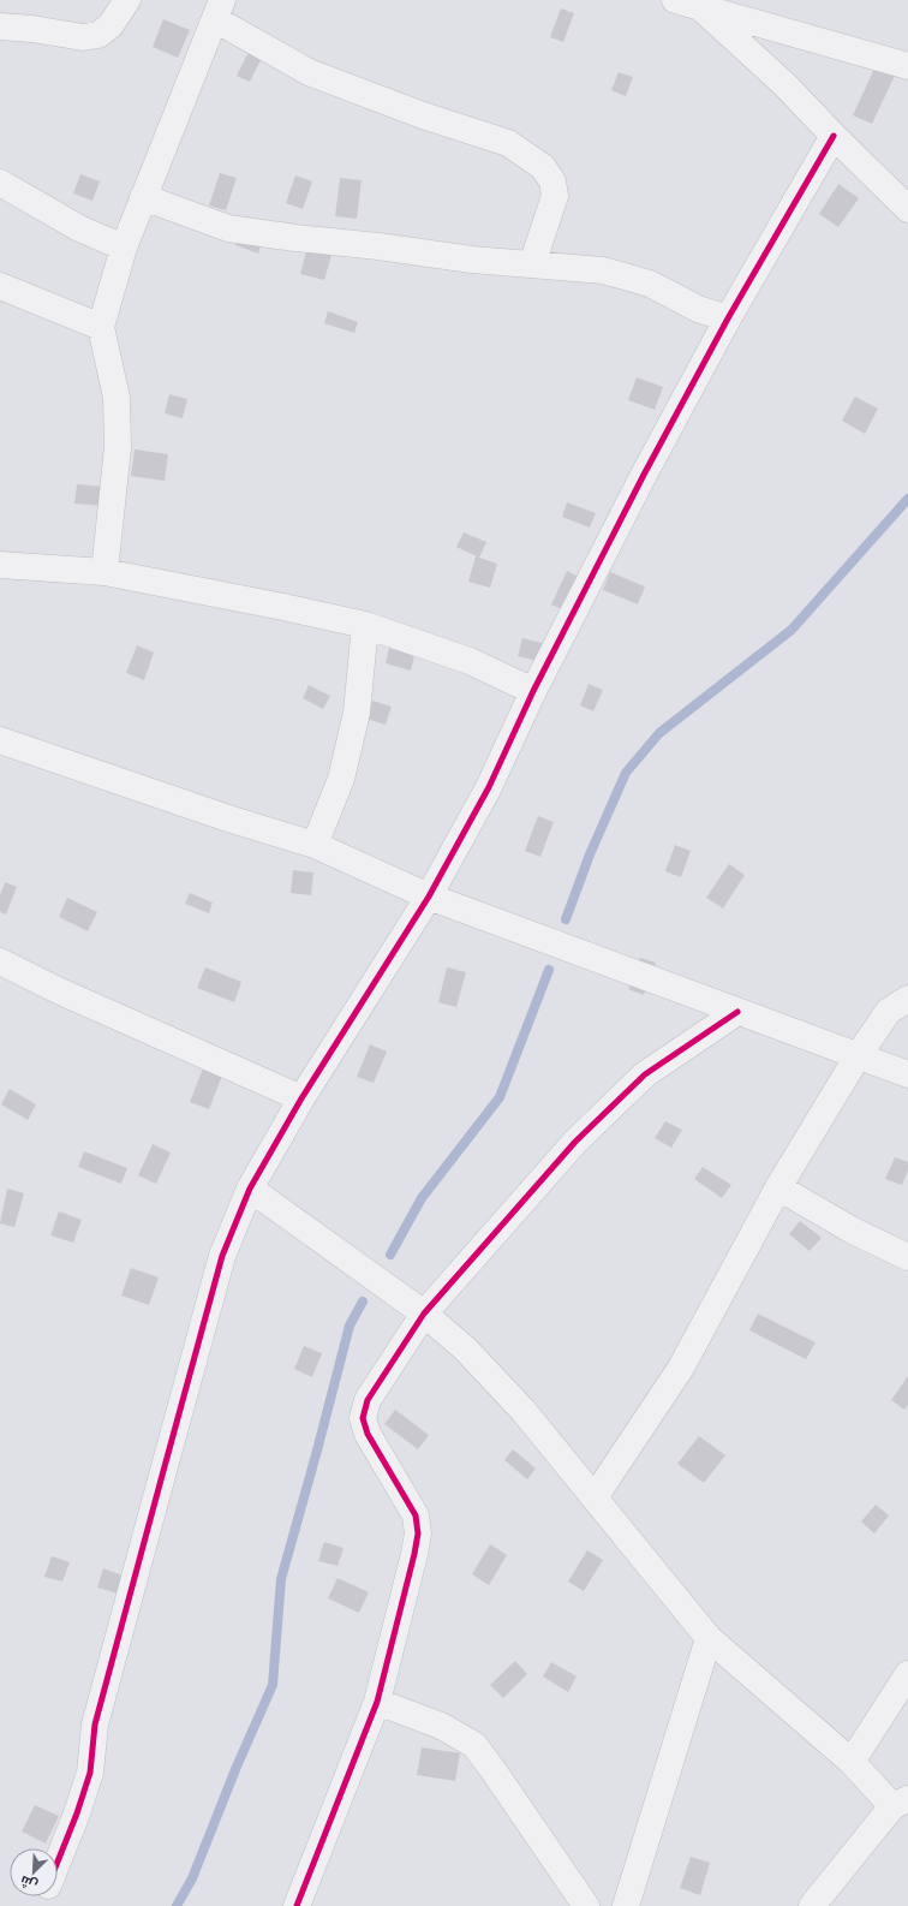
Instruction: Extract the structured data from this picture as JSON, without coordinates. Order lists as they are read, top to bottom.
{
  "north": "bottom left"
}
